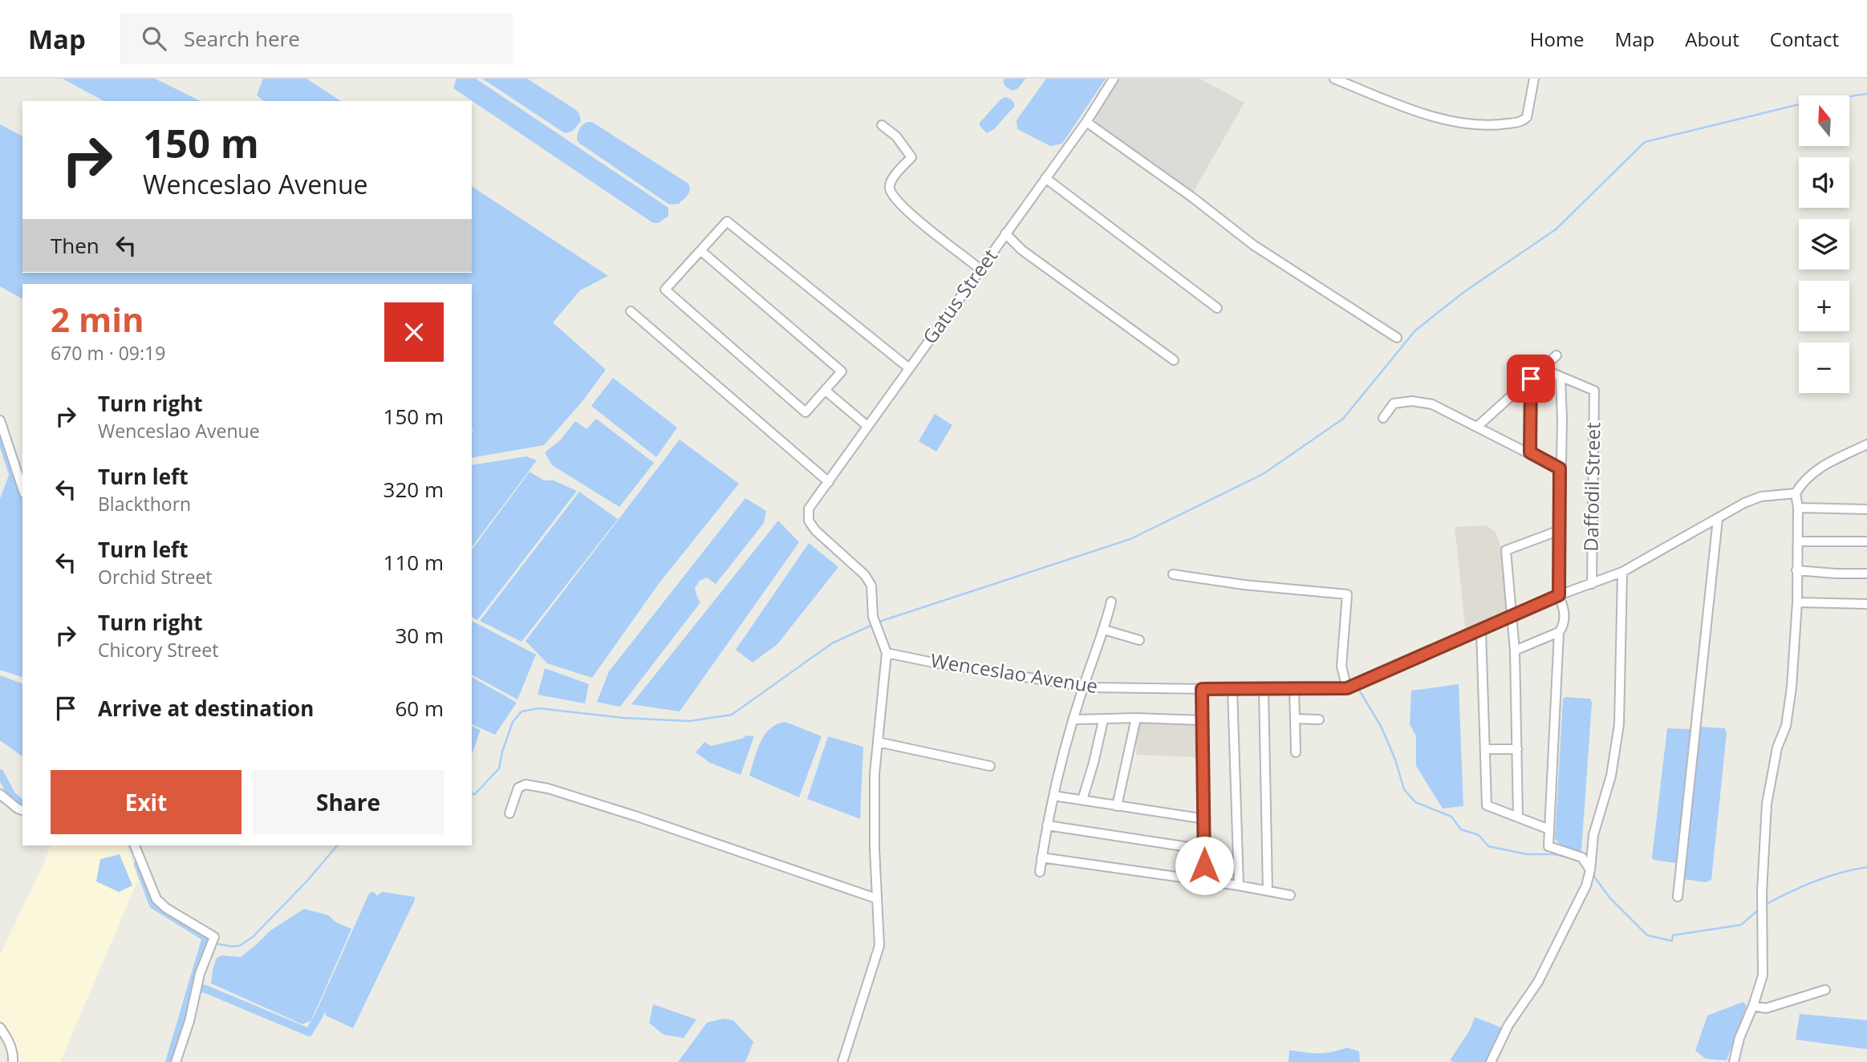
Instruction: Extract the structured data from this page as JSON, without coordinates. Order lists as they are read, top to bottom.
{
  "streets": {
    "street": ["Gatus Street", "Daffodil Street", "Wenceslao Avenue"]
  },
  "crossings": [
    ["Gatus Street", "Wenceslao Avenue"],
    ["Daffodil Street", "Wenceslao Avenue"]
  ],
  "north": "top",
  "page": {
    "header": "Map",
    "search": "Search here",
    "nav": [
      "Home",
      "Map",
      "About",
      "Contact"
    ],
    "map_buttons": ["+", "−"],
    "turn": ["150 m", "Wenceslao Avenue"],
    "then": "Then",
    "heading": ["2 min", "670 m · 09:19"],
    "list": [
      {
        "name": "Turn right",
        "note": "Wenceslao Avenue",
        "value": "150 m"
      },
      {
        "name": "Turn left",
        "note": "Blackthorn",
        "value": "320 m"
      },
      {
        "name": "Turn left",
        "note": "Orchid Street",
        "value": "110 m"
      },
      {
        "name": "Turn right",
        "note": "Chicory Street",
        "value": "30 m"
      },
      {
        "name": "Arrive at destination",
        "value": "60 m"
      }
    ],
    "buttons": ["Exit", "Share"]
  }
}
